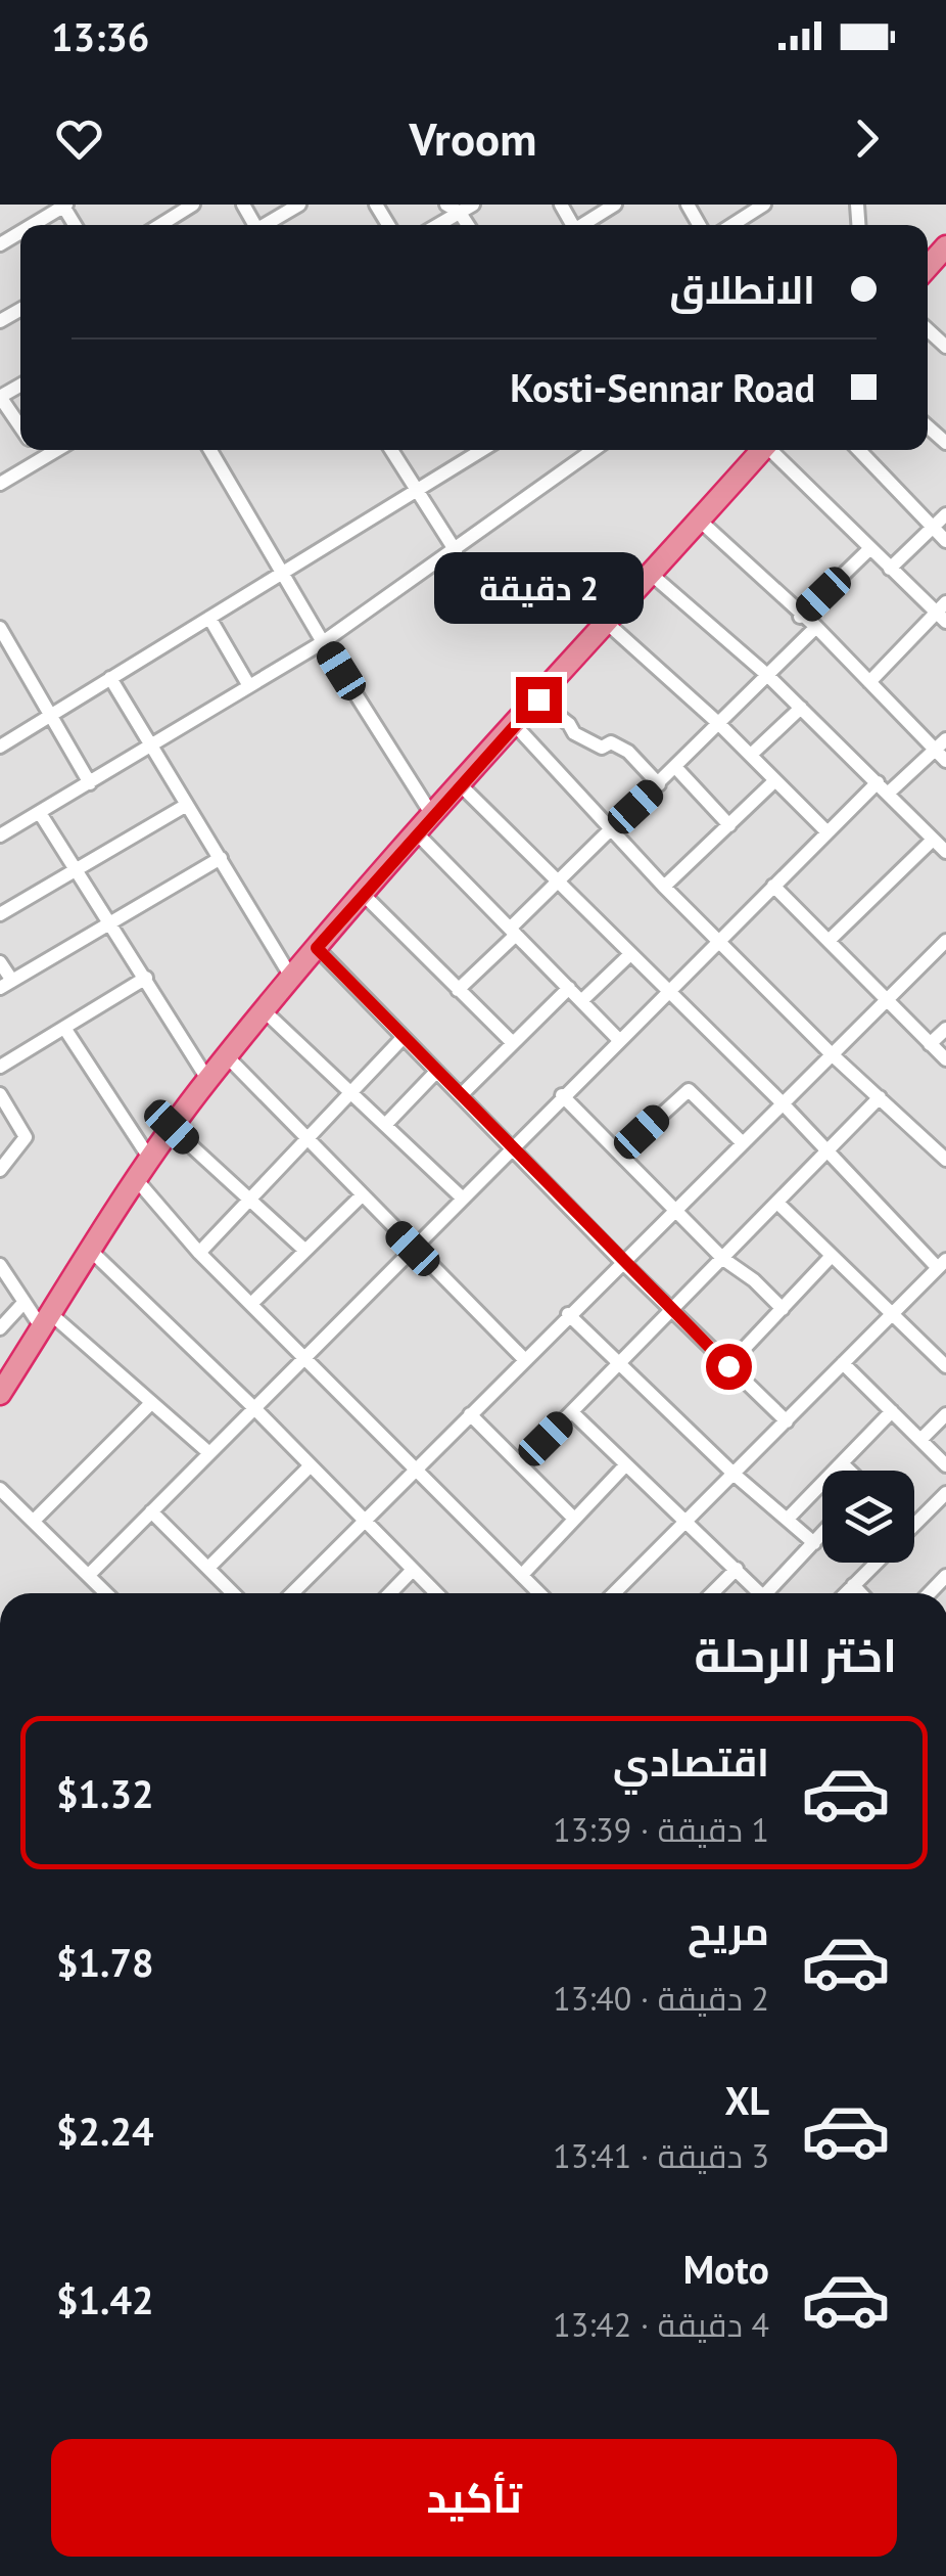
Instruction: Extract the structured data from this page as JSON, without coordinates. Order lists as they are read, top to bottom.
{
  "page": {
    "status": "13:36",
    "header": "Vroom",
    "banner": ["الانطلاق", "Kosti-Sennar Road"],
    "bubble": "2 دقيقة",
    "heading": "اختر الرحلة",
    "list": [
      {
        "name": "اقتصادي",
        "note": "1 دقيقة · 13:39",
        "value": "$1.32"
      },
      {
        "name": "مريح",
        "note": "2 دقيقة · 13:40",
        "value": "$1.78"
      },
      {
        "name": "XL",
        "note": "3 دقيقة · 13:41",
        "value": "$2.24"
      },
      {
        "name": "Moto",
        "note": "4 دقيقة · 13:42",
        "value": "$1.42"
      }
    ],
    "buttons": "تأكيد"
  }
}
